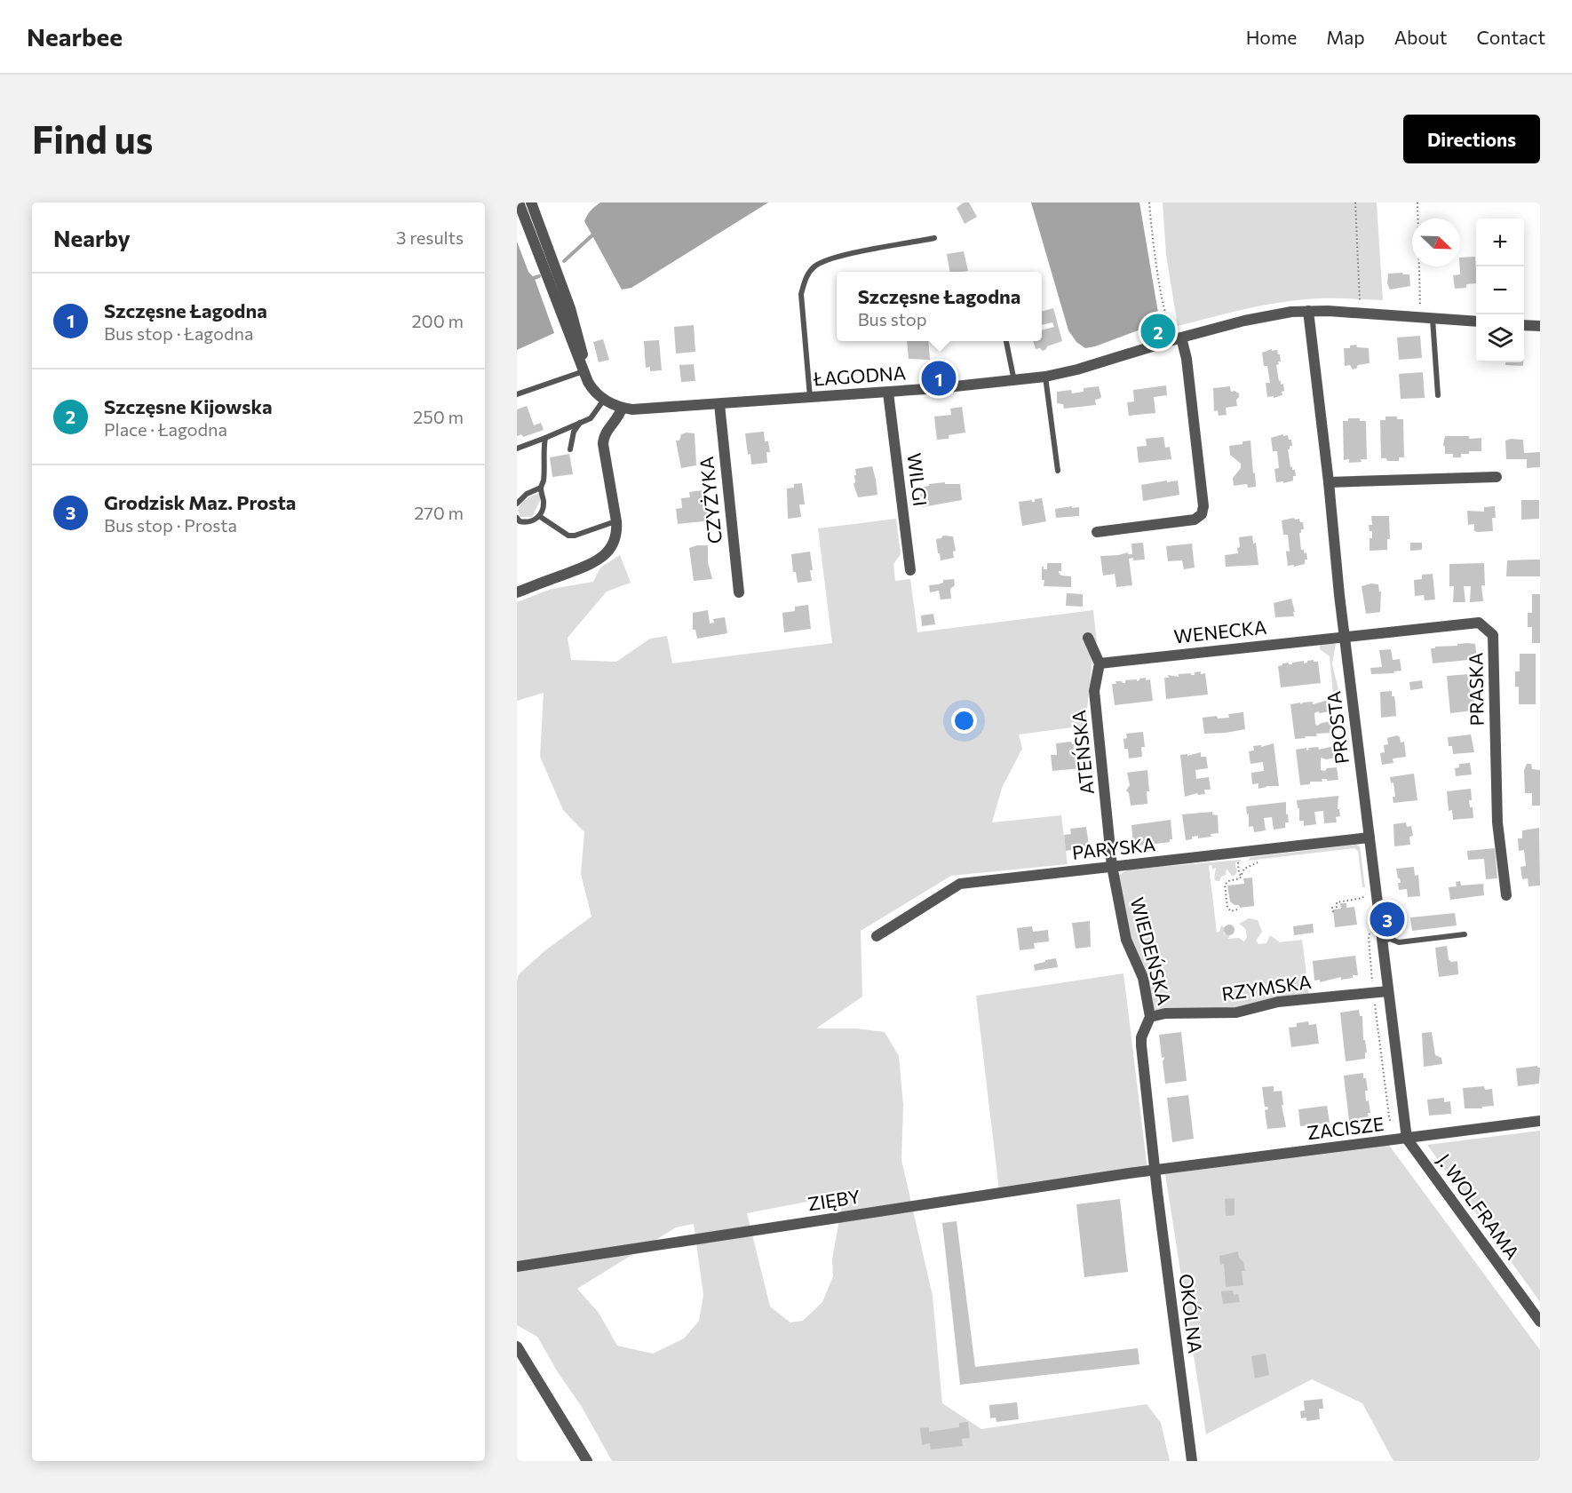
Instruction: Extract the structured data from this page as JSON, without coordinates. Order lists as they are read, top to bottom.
{
  "streets": {
    "street": [
      "ŁAGODNA",
      "WILGI",
      "CZYŻYKA",
      "WENECKA",
      "PRASKA",
      "PROSTA",
      "ATEŃSKA",
      "PARYSKA",
      "WIEDEŃSKA",
      "RZYMSKA",
      "ZACISZE",
      "ZIĘBY",
      "J. WOLFRAMA",
      "OKÓLNA"
    ]
  },
  "crossings": [
    ["ŁAGODNA", "WILGI"],
    ["ŁAGODNA", "CZYŻYKA"],
    ["ŁAGODNA", "PROSTA"],
    ["WENECKA", "PRASKA"],
    ["WENECKA", "PROSTA"],
    ["WENECKA", "ATEŃSKA"],
    ["PRASKA", "PROSTA"],
    ["PROSTA", "PARYSKA"],
    ["PROSTA", "RZYMSKA"],
    ["PROSTA", "ZACISZE"],
    ["PROSTA", "J. WOLFRAMA"],
    ["ATEŃSKA", "PARYSKA"],
    ["ATEŃSKA", "WIEDEŃSKA"],
    ["PARYSKA", "WIEDEŃSKA"],
    ["WIEDEŃSKA", "RZYMSKA"],
    ["WIEDEŃSKA", "ZACISZE"],
    ["WIEDEŃSKA", "ZIĘBY"],
    ["WIEDEŃSKA", "OKÓLNA"],
    ["ZACISZE", "ZIĘBY"],
    ["ZACISZE", "J. WOLFRAMA"],
    ["ZACISZE", "OKÓLNA"],
    ["ZIĘBY", "OKÓLNA"]
  ],
  "north": "bottom right",
  "page": {
    "header": "Nearbee",
    "nav": [
      "Home",
      "Map",
      "About",
      "Contact"
    ],
    "buttons": "Directions",
    "title": "Find us",
    "heading": ["Nearby", "3 results"],
    "map_buttons": ["+", "−"],
    "list": [
      {
        "mark": "1",
        "name": "Szczęsne Łagodna",
        "note": "Bus stop · Łagodna",
        "value": "200 m"
      },
      {
        "mark": "2",
        "name": "Szczęsne Kijowska",
        "note": "Place · Łagodna",
        "value": "250 m"
      },
      {
        "mark": "3",
        "name": "Grodzisk Maz. Prosta",
        "note": "Bus stop · Prosta",
        "value": "270 m"
      }
    ],
    "popup": ["Szczęsne Łagodna", "Bus stop"],
    "pins": ["2", "1", "3"]
  }
}
